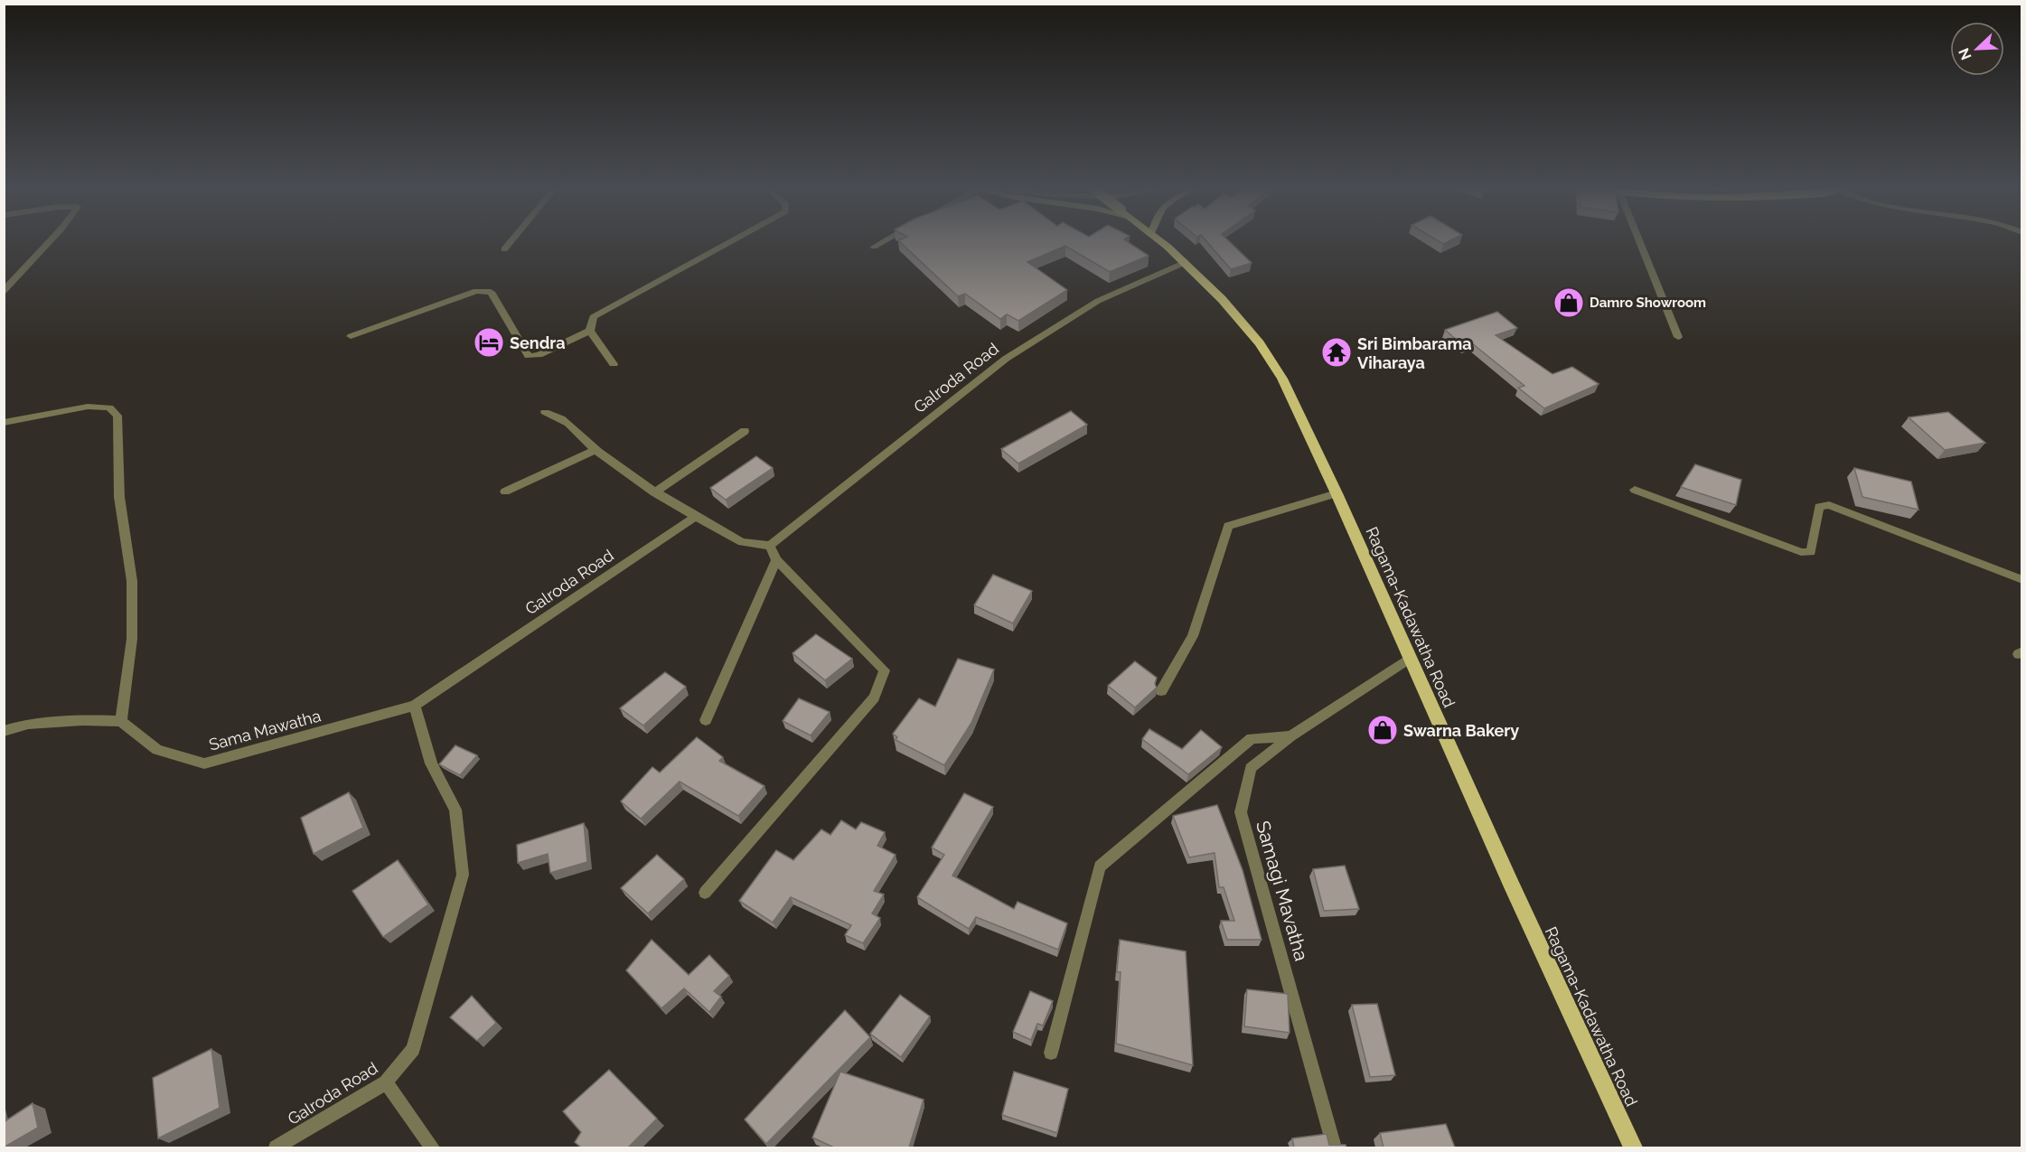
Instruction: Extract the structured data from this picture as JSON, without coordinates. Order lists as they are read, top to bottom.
{
  "streets": {
    "main road": ["Ragama-Kadawatha Road"],
    "street": ["Galroda Road", "Sama Mawatha", "Samagi Mavatha"]
  },
  "crossings": [
    ["Galroda Road", "Ragama-Kadawatha Road"],
    ["Galroda Road", "Sama Mawatha"],
    ["Ragama-Kadawatha Road", "Samagi Mavatha"]
  ],
  "places": {
    "shop": ["Damro Showroom", "Swarna Bakery"],
    "hotel": ["Sendra"],
    "temple": ["Sri Bimbarama Viharaya"]
  },
  "north": "bottom left"
}
